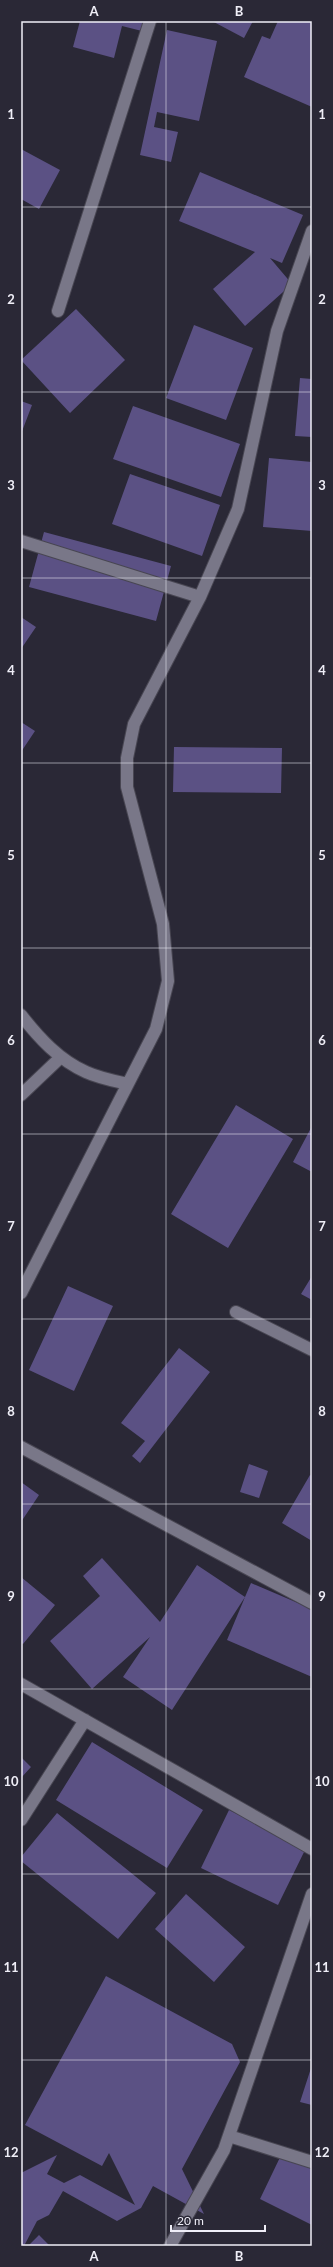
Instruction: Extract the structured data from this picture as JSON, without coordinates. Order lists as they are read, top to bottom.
{
  "scale_bar": "20 m",
  "grid": {
    "columns": ["A", "B"],
    "rows": [
      "1",
      "2",
      "3",
      "4",
      "5",
      "6",
      "7",
      "8",
      "9",
      "10",
      "11",
      "12"
    ]
  }
}
